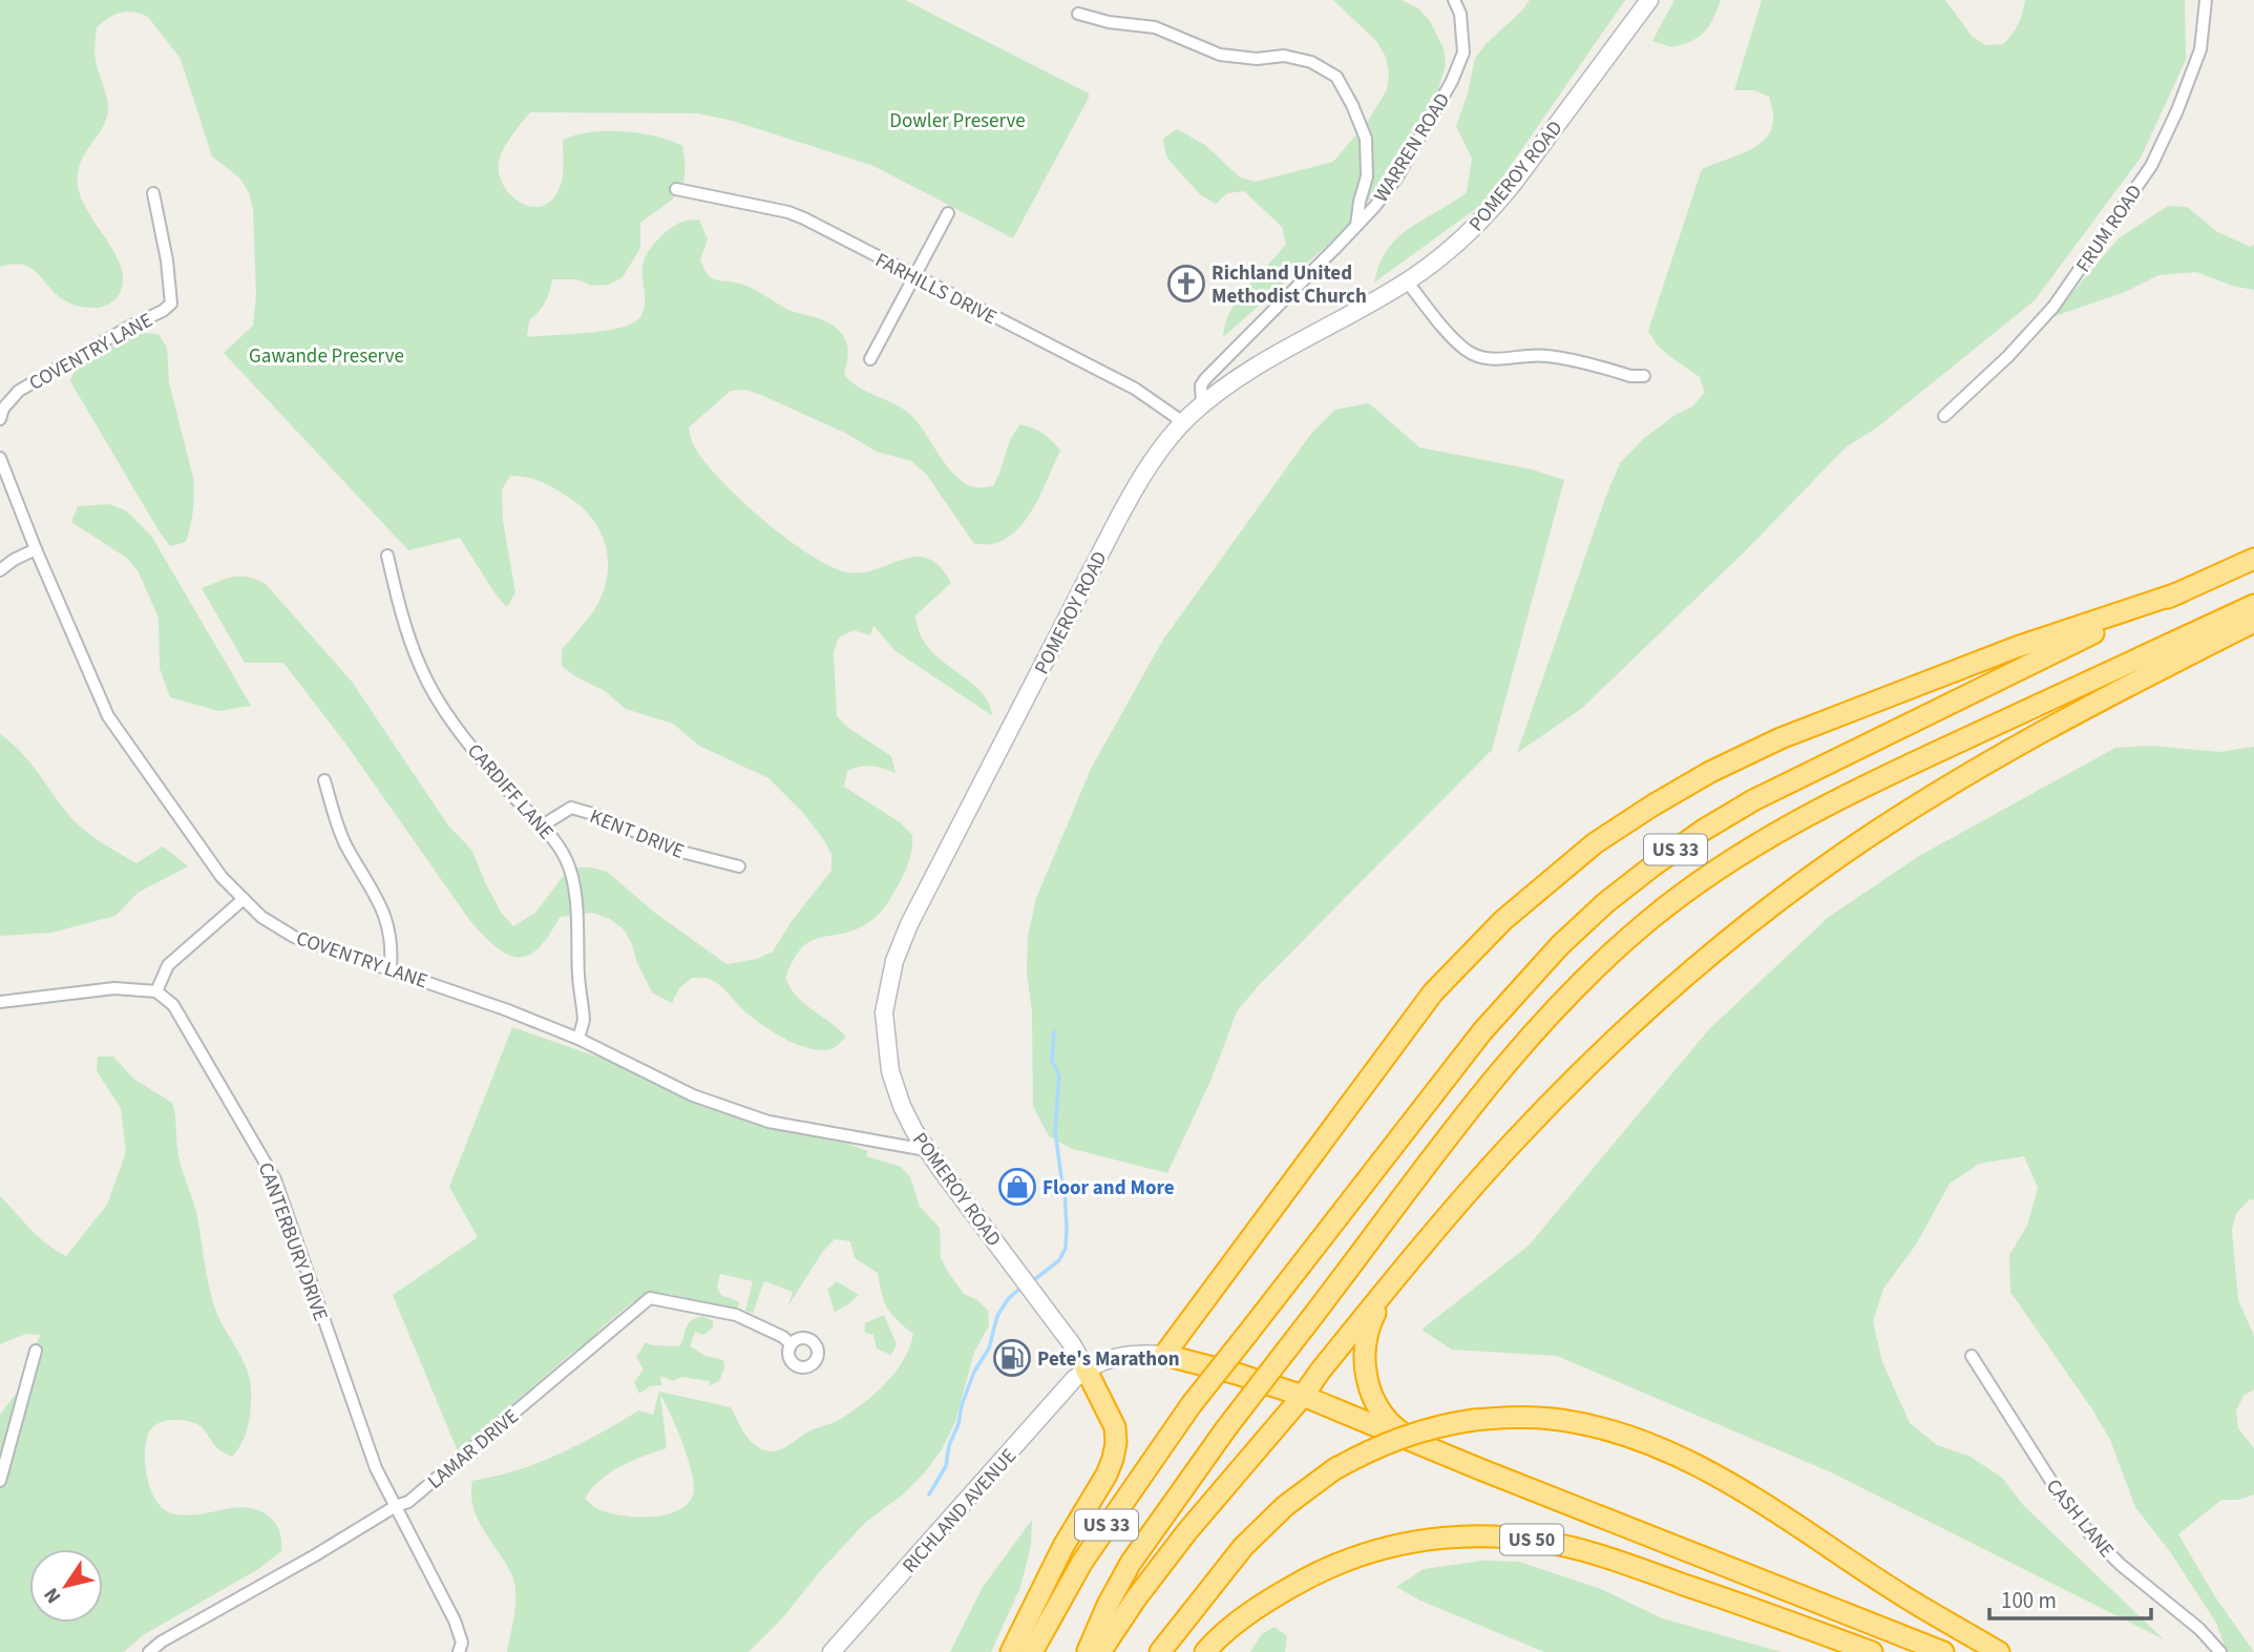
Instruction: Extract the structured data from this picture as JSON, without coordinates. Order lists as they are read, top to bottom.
{
  "streets": {
    "highway": ["US 33", "US 50"],
    "street": [
      "WARREN ROAD",
      "POMEROY ROAD",
      "FRUM ROAD",
      "FARHILLS DRIVE",
      "COVENTRY LANE",
      "CARDIFF LANE",
      "KENT DRIVE",
      "CANTERBURY DRIVE",
      "LAMAR DRIVE",
      "RICHLAND AVENUE",
      "CASH LANE"
    ]
  },
  "crossings": [
    ["WARREN ROAD", "POMEROY ROAD"],
    ["POMEROY ROAD", "FARHILLS DRIVE"],
    ["POMEROY ROAD", "COVENTRY LANE"],
    ["POMEROY ROAD", "RICHLAND AVENUE"],
    ["COVENTRY LANE", "CARDIFF LANE"],
    ["CARDIFF LANE", "KENT DRIVE"],
    ["CANTERBURY DRIVE", "LAMAR DRIVE"]
  ],
  "parks": ["Dowler Preserve", "Gawande Preserve"],
  "places": {
    "church": ["Richland United Methodist Church"],
    "shop": ["Floor and More"],
    "fuel station": ["Pete's Marathon"]
  },
  "scale_bar": "100 m",
  "north": "bottom left"
}
